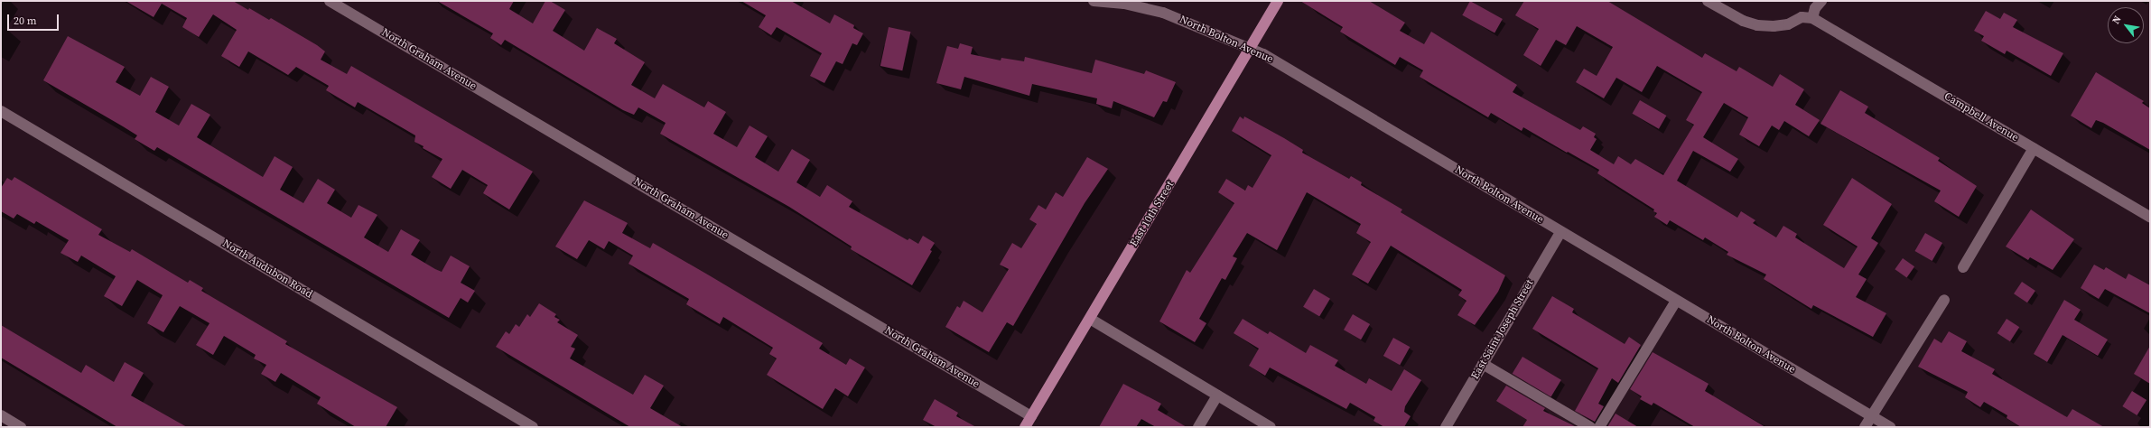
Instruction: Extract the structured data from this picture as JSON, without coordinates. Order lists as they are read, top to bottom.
{
  "streets": {
    "main road": ["East 10th Street"],
    "street": [
      "North Bolton Avenue",
      "North Graham Avenue",
      "Campbell Avenue",
      "North Audubon Road",
      "East Saint Joseph Street"
    ]
  },
  "crossings": [
    ["North Bolton Avenue", "East 10th Street"],
    ["North Bolton Avenue", "East Saint Joseph Street"],
    ["North Graham Avenue", "East 10th Street"]
  ],
  "scale_bar": "20 m",
  "north": "top left"
}
